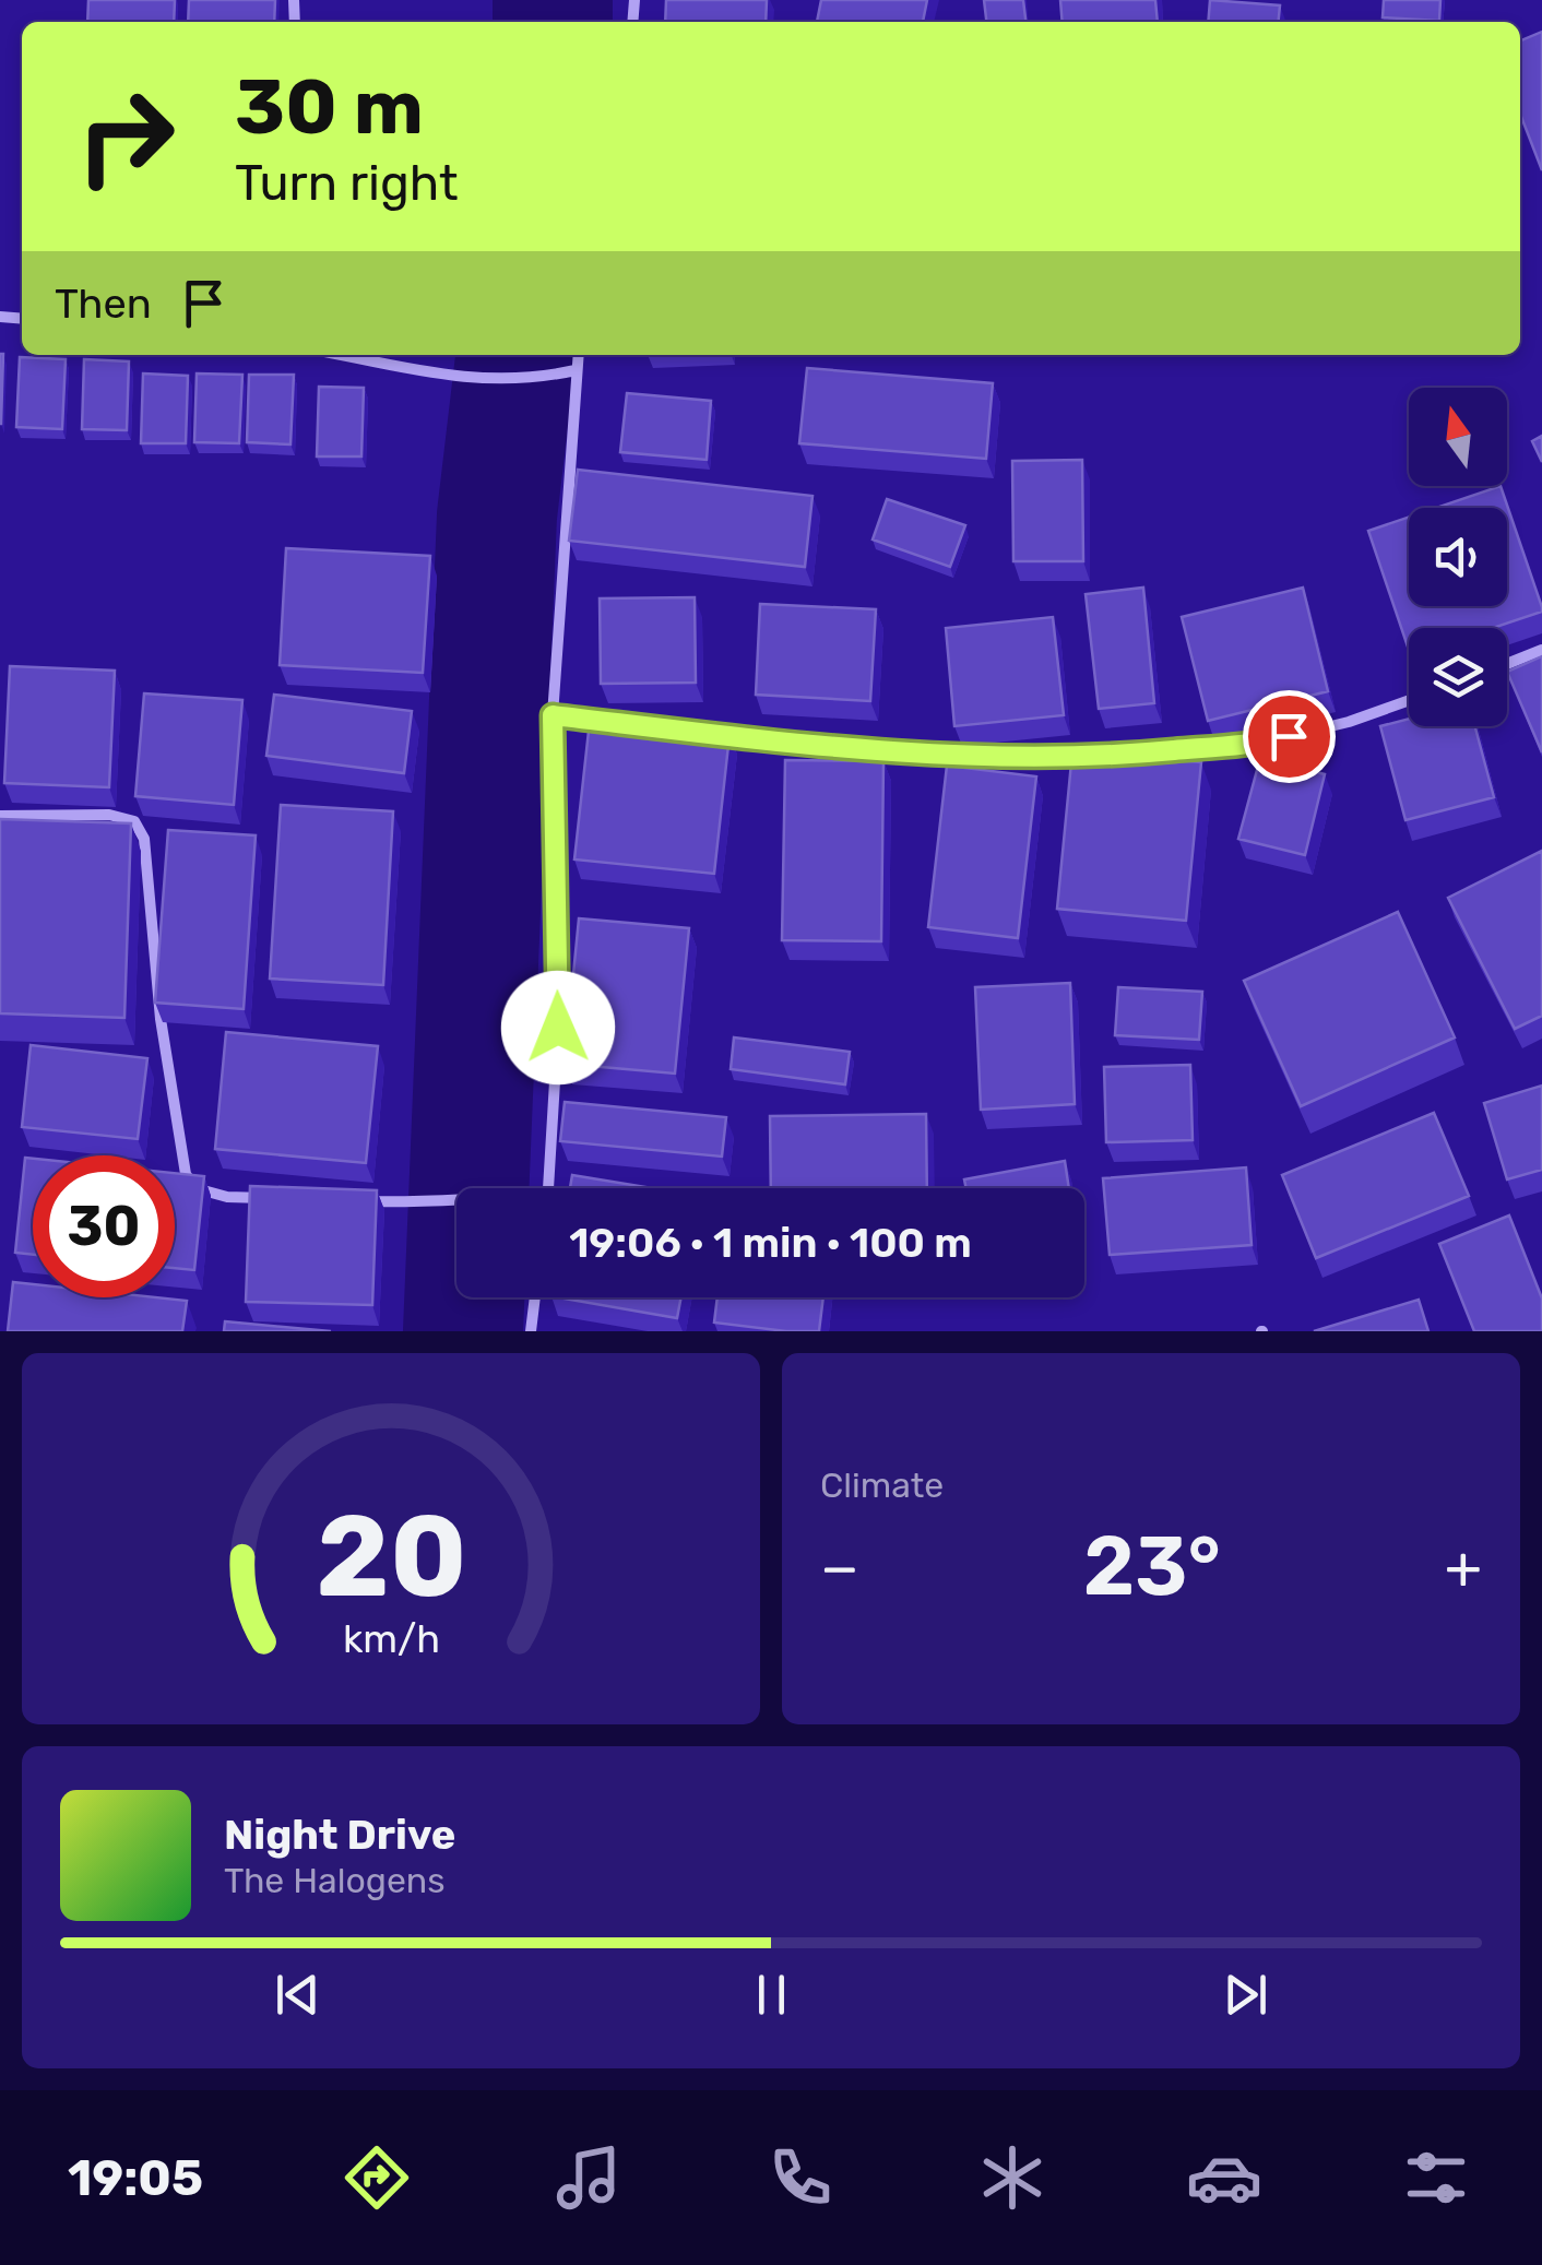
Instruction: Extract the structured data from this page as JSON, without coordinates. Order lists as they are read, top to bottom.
{
  "north": "top",
  "page": {
    "turn": ["30 m", "Turn right"],
    "then": "Then",
    "limit": "30",
    "trip": "19:06 · 1 min · 100 m",
    "tile": "Climate",
    "heat": ["−", "23°", "+"],
    "song": ["Night Drive", "The Halogens"],
    "tabs": "19:05",
    "gauge": ["20", "km/h"]
  }
}
